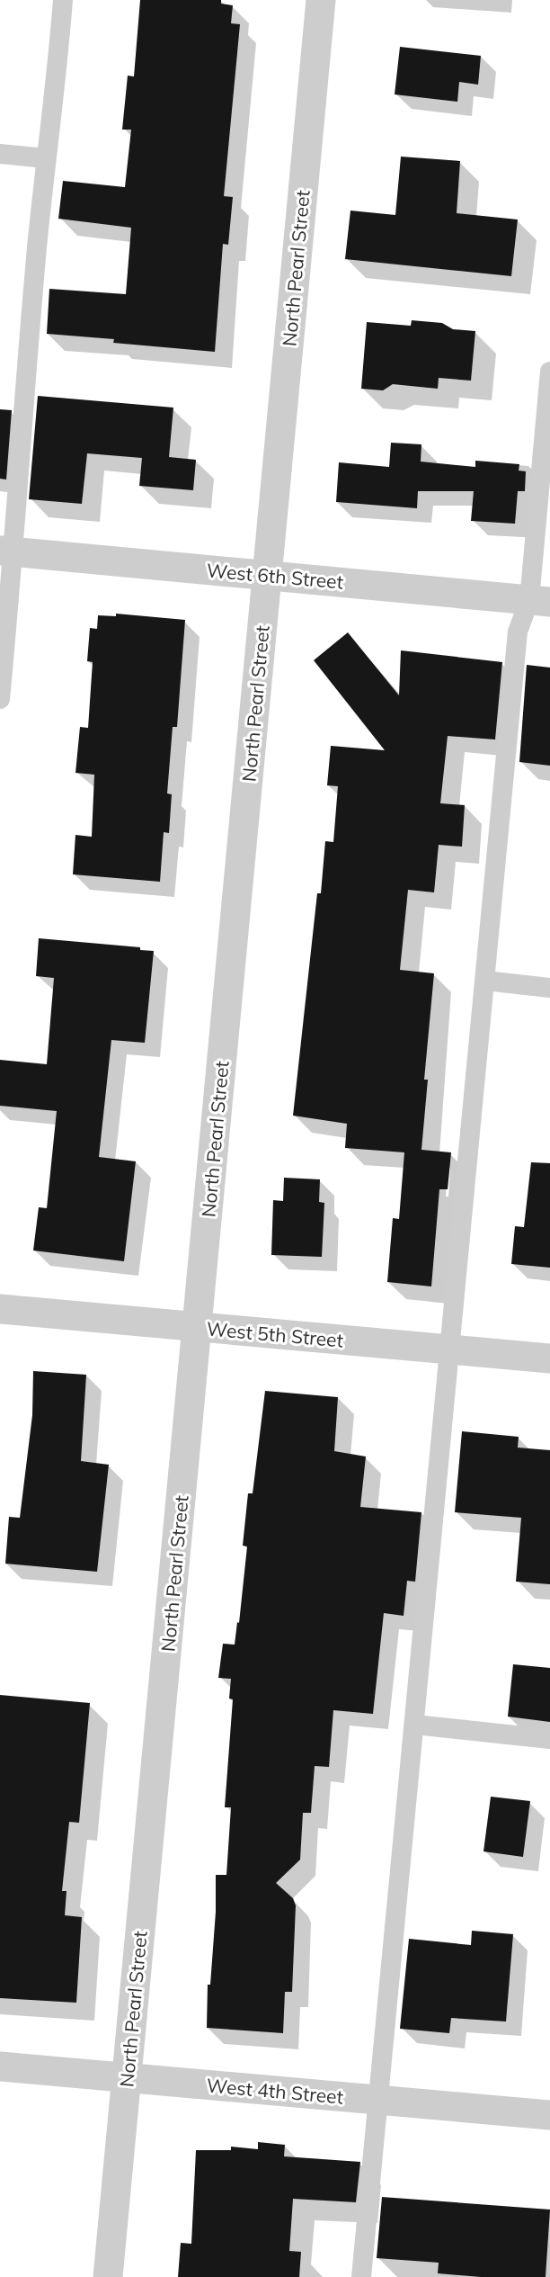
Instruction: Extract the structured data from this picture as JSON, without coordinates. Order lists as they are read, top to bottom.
{
  "streets": {
    "street": [
      "North Pearl Street",
      "West 6th Street",
      "West 5th Street",
      "West 4th Street"
    ]
  },
  "crossings": [
    ["North Pearl Street", "West 6th Street"],
    ["North Pearl Street", "West 5th Street"],
    ["North Pearl Street", "West 4th Street"]
  ]
}
